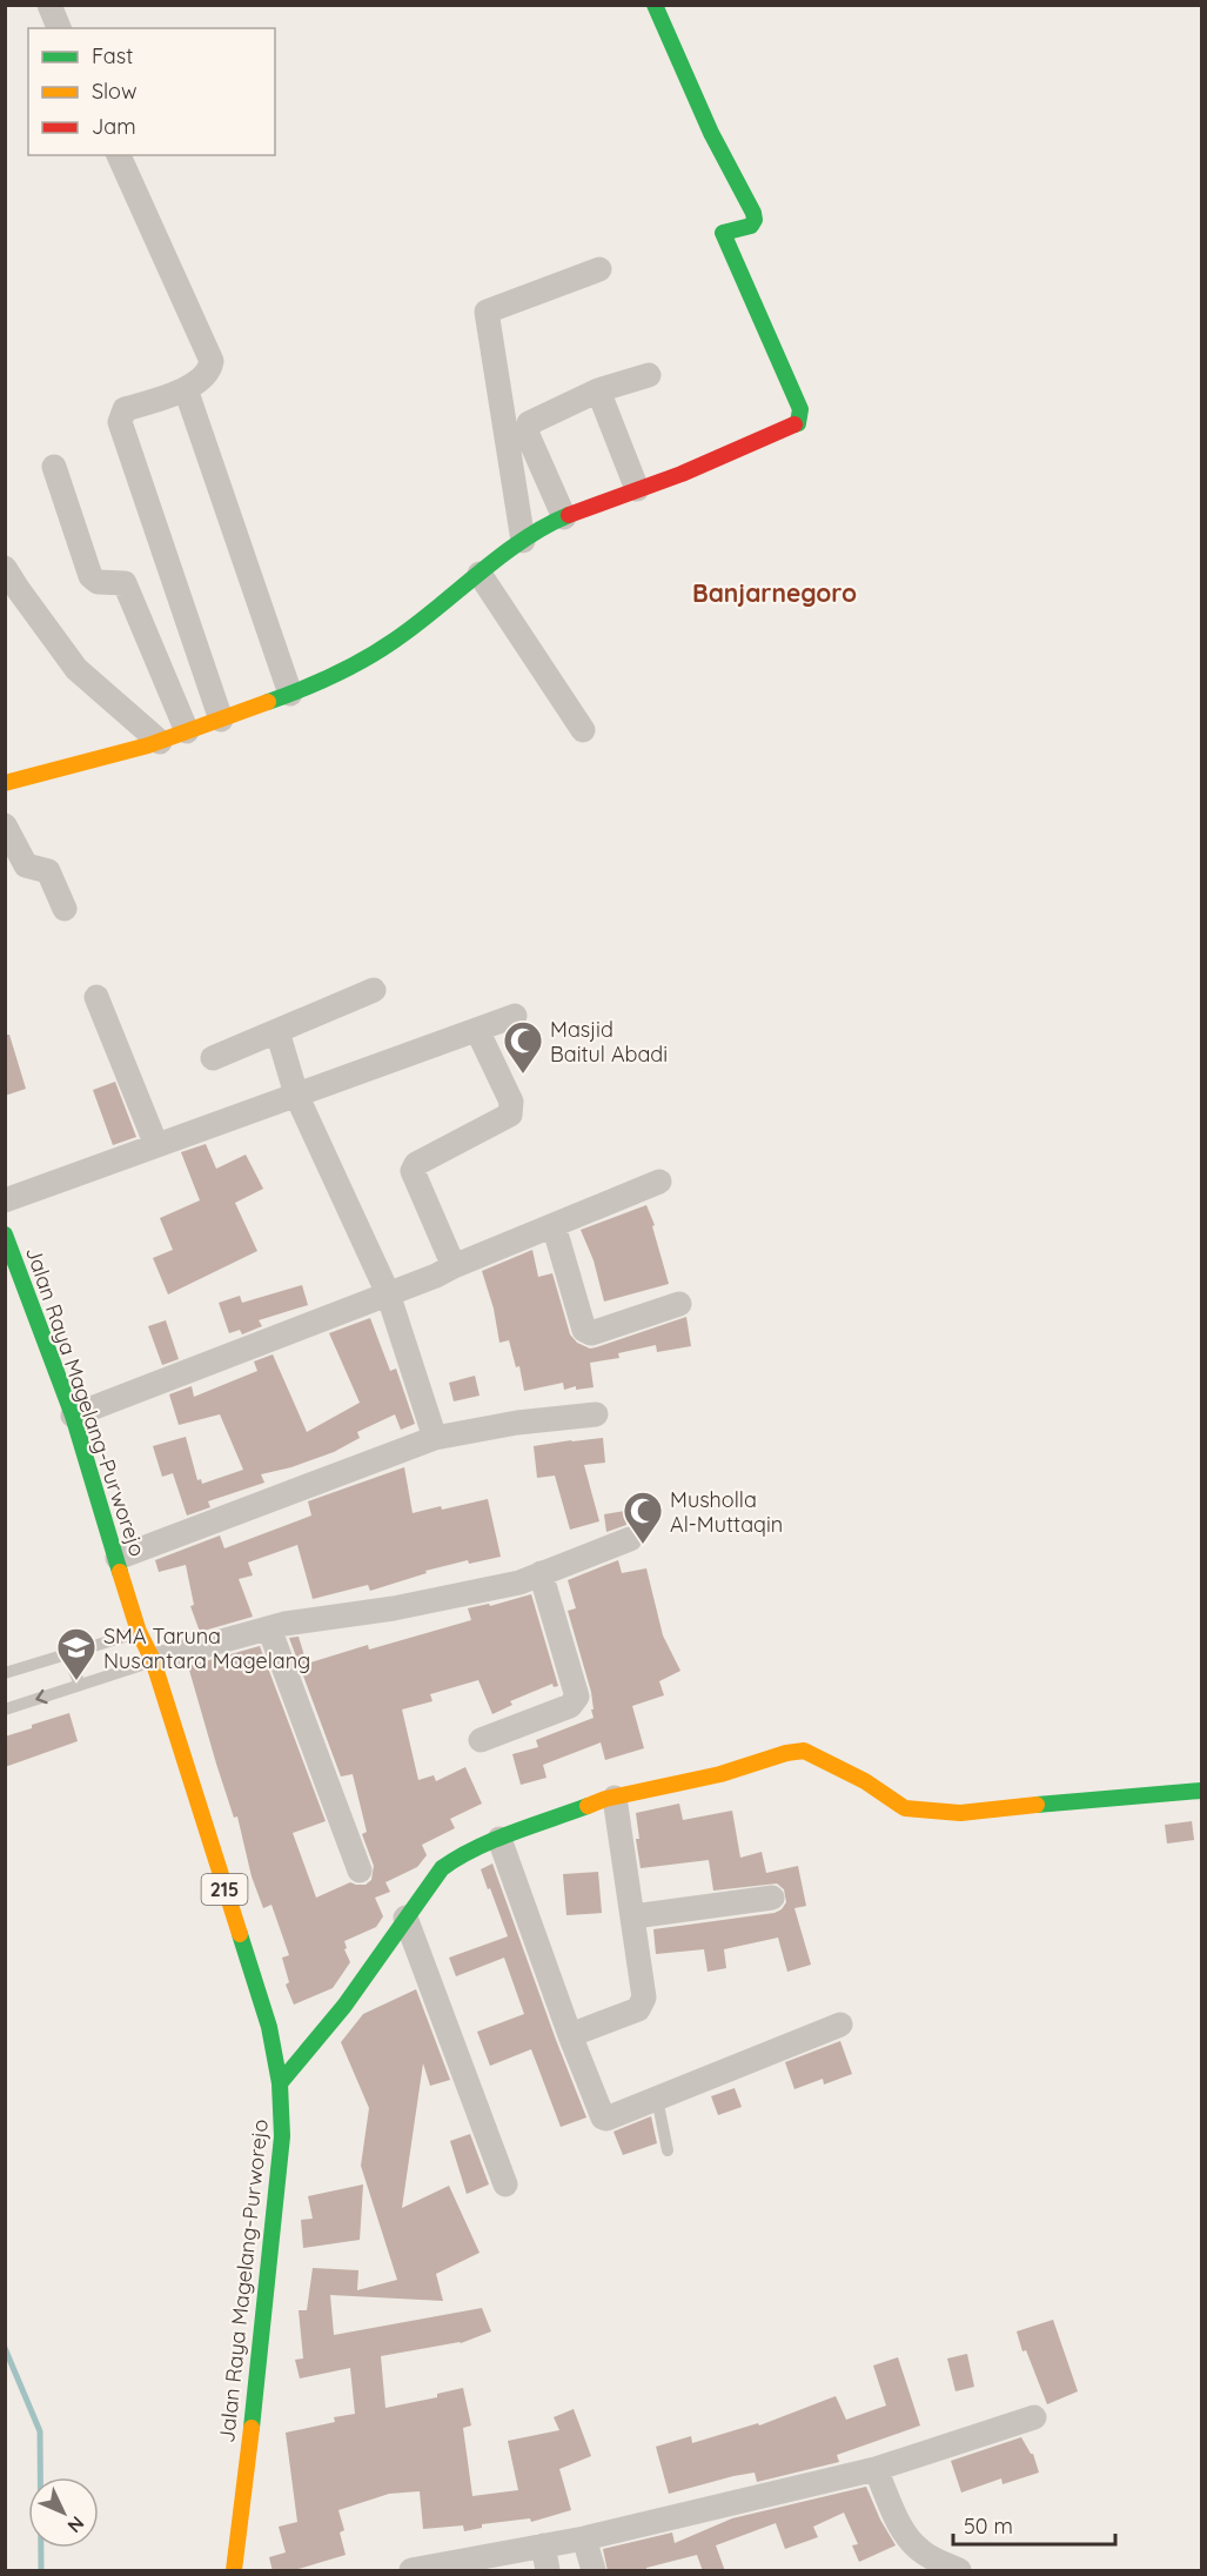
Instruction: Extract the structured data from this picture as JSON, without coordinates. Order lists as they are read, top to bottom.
{
  "streets": {
    "street": ["Jalan Raya Magelang-Purworejo", "215"]
  },
  "districts": ["Banjarnegoro"],
  "places": {
    "mosque": ["Masjid Baitul Abadi", "Musholla Al-Muttaqin"],
    "school or university": ["SMA Taruna Nusantara Magelang"]
  },
  "legend": ["Fast", "Slow", "Jam"],
  "scale_bar": "50 m",
  "north": "bottom right"
}
